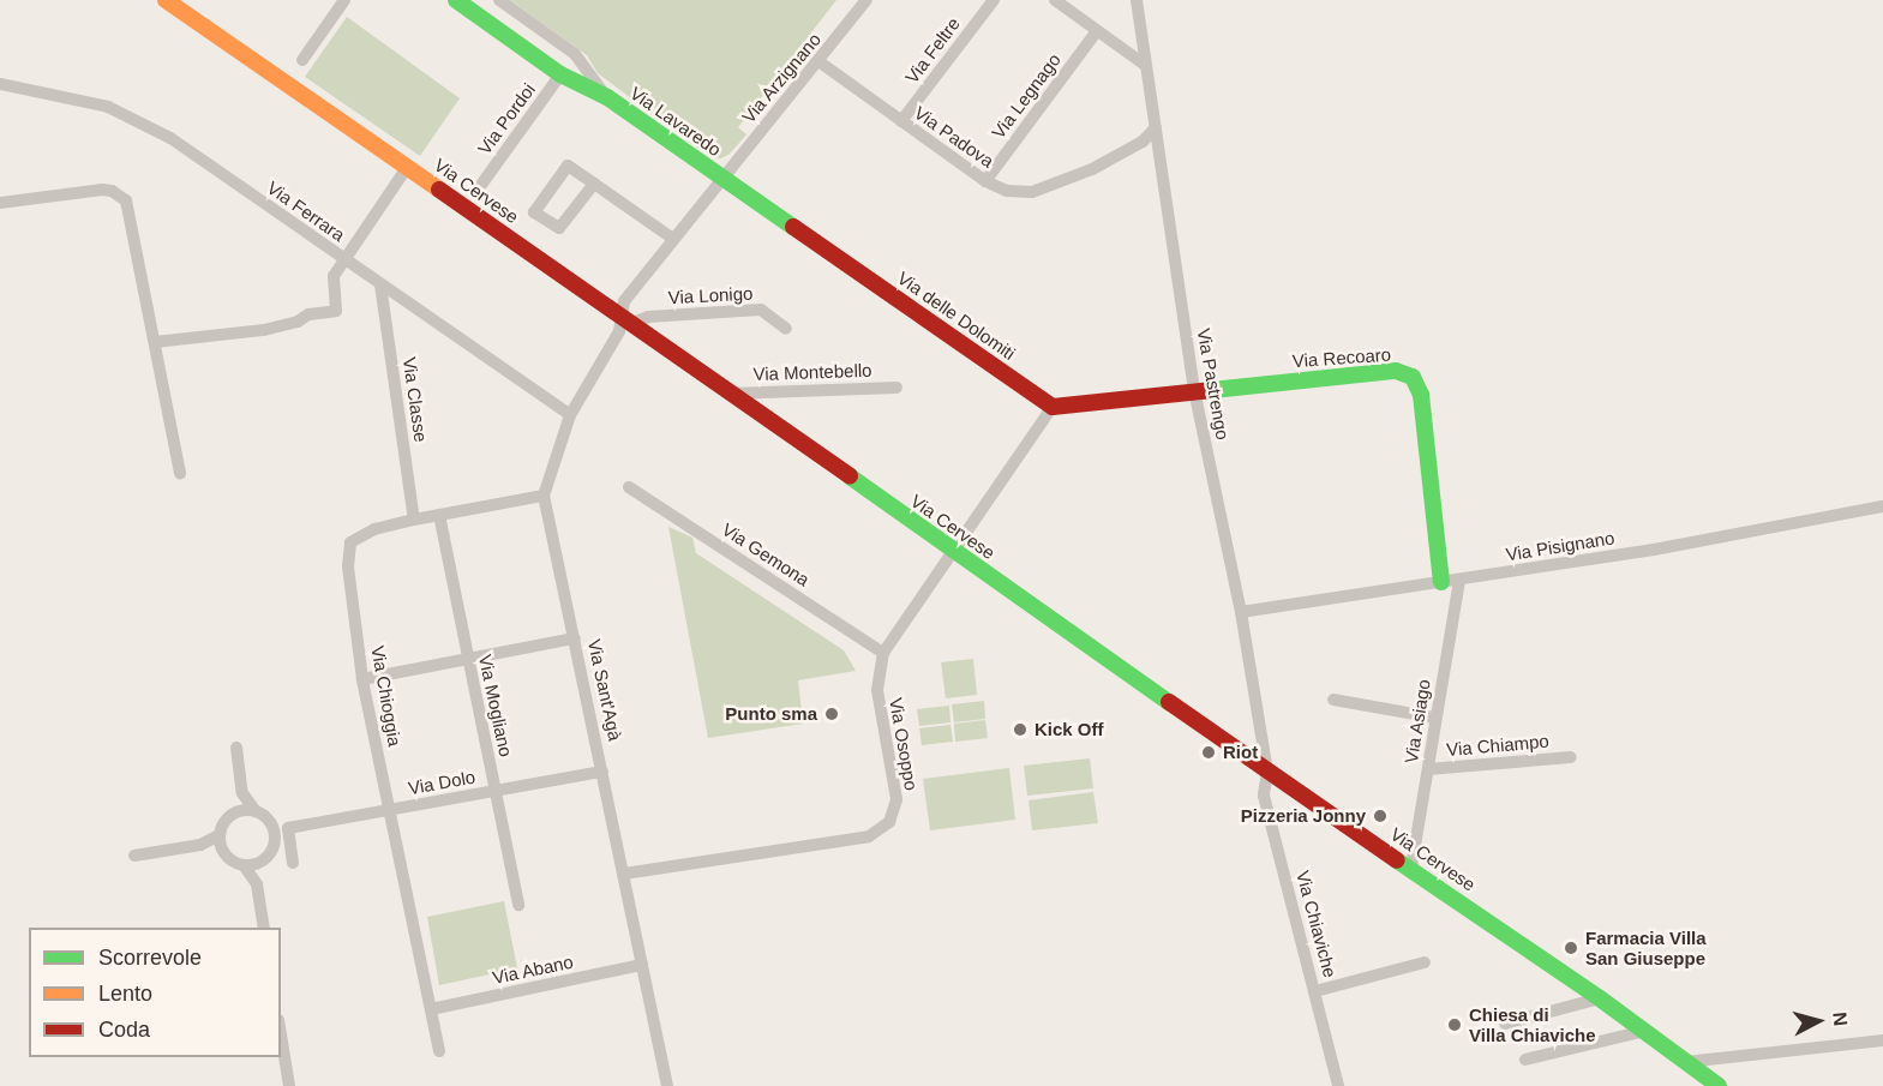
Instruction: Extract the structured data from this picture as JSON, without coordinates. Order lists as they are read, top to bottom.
{
  "streets": {
    "main road": [
      "Via Lavaredo",
      "Via Cervese",
      "Via delle Dolomiti",
      "Via Recoaro"
    ],
    "street": [
      "Via Feltre",
      "Via Arzignano",
      "Via Legnago",
      "Via Pordoi",
      "Via Padova",
      "Via Ferrara",
      "Via Lonigo",
      "Via Montebello",
      "Via Pastrengo",
      "Via Classe",
      "Via Pisignano",
      "Via Gemona",
      "Via Sant'Agà",
      "Via Chioggia",
      "Via Mogliano",
      "Via Asiago",
      "Via Osoppo",
      "Via Chiampo",
      "Via Dolo",
      "Via Chiaviche",
      "Via Abano"
    ]
  },
  "crossings": [
    ["Via Feltre", "Via Padova"],
    ["Via Arzignano", "Via Lavaredo"],
    ["Via Arzignano", "Via Padova"],
    ["Via Arzignano", "Via Cervese"],
    ["Via Arzignano", "Via Lonigo"],
    ["Via Arzignano", "Via delle Dolomiti"],
    ["Via Legnago", "Via Padova"],
    ["Via Pordoi", "Via Lavaredo"],
    ["Via Lavaredo", "Via delle Dolomiti"],
    ["Via Padova", "Via Pastrengo"],
    ["Via Cervese", "Via Lonigo"],
    ["Via Cervese", "Via Montebello"],
    ["Via Cervese", "Via Pastrengo"],
    ["Via Cervese", "Via Asiago"],
    ["Via Cervese", "Via Osoppo"],
    ["Via Cervese", "Via Chiaviche"],
    ["Via Ferrara", "Via Classe"],
    ["Via delle Dolomiti", "Via Osoppo"],
    ["Via Recoaro", "Via Pastrengo"],
    ["Via Recoaro", "Via Pisignano"],
    ["Via Pastrengo", "Via Pisignano"],
    ["Via Pastrengo", "Via Chiaviche"],
    ["Via Classe", "Via Chioggia"],
    ["Via Pisignano", "Via Asiago"],
    ["Via Gemona", "Via Osoppo"],
    ["Via Sant'Agà", "Via Chioggia"],
    ["Via Sant'Agà", "Via Osoppo"],
    ["Via Sant'Agà", "Via Dolo"],
    ["Via Sant'Agà", "Via Abano"],
    ["Via Chioggia", "Via Mogliano"],
    ["Via Chioggia", "Via Dolo"],
    ["Via Chioggia", "Via Abano"],
    ["Via Mogliano", "Via Dolo"],
    ["Via Asiago", "Via Chiampo"]
  ],
  "places": [
    "Punto sma",
    "Kick Off",
    "Riot",
    "Pizzeria Jonny",
    "Farmacia Villa San Giuseppe",
    "Chiesa di Villa Chiaviche"
  ],
  "legend": ["Scorrevole", "Lento", "Coda"],
  "north": "right"
}
